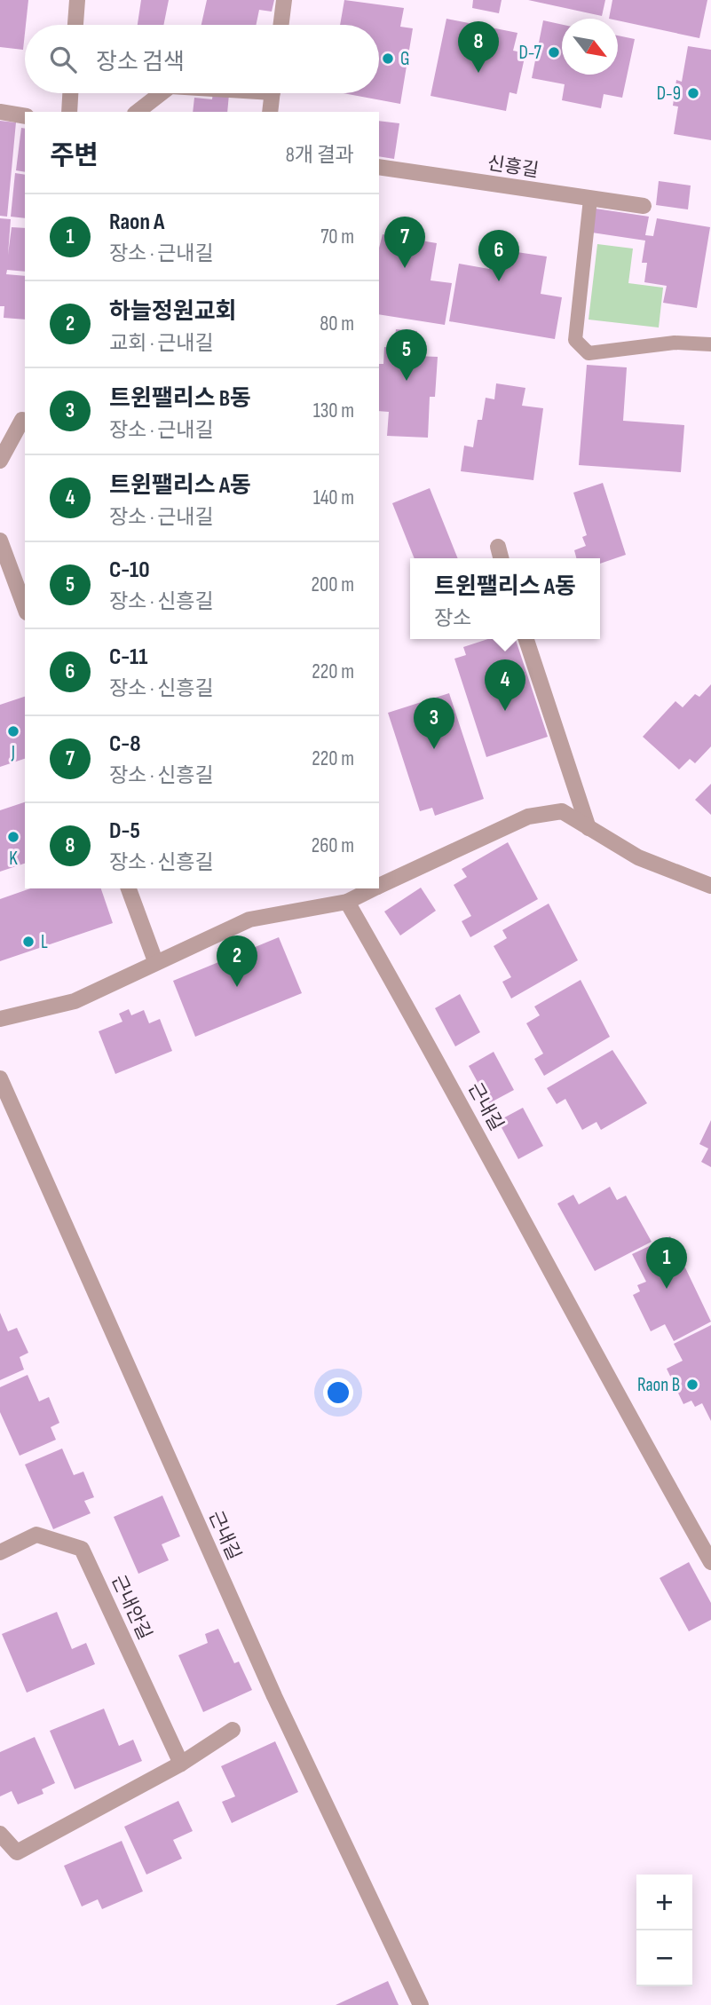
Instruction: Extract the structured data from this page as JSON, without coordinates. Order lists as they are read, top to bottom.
{
  "streets": {
    "street": ["신흥길", "근내길", "근내안길"]
  },
  "places": [
    "D-7",
    "G",
    "D-9",
    "J",
    "K",
    "L",
    "Raon B"
  ],
  "north": "bottom right",
  "page": {
    "pins": [
      "8",
      "7",
      "6",
      "5",
      "4",
      "3",
      "2",
      "1"
    ],
    "search": "장소 검색",
    "heading": ["주변", "8개 결과"],
    "list": [
      {
        "mark": "1",
        "name": "Raon A",
        "note": "장소 · 근내길",
        "value": "70 m"
      },
      {
        "mark": "2",
        "name": "하늘정원교회",
        "note": "교회 · 근내길",
        "value": "80 m"
      },
      {
        "mark": "3",
        "name": "트윈팰리스 B동",
        "note": "장소 · 근내길",
        "value": "130 m"
      },
      {
        "mark": "4",
        "name": "트윈팰리스 A동",
        "note": "장소 · 근내길",
        "value": "140 m"
      },
      {
        "mark": "5",
        "name": "C-10",
        "note": "장소 · 신흥길",
        "value": "200 m"
      },
      {
        "mark": "6",
        "name": "C-11",
        "note": "장소 · 신흥길",
        "value": "220 m"
      },
      {
        "mark": "7",
        "name": "C-8",
        "note": "장소 · 신흥길",
        "value": "220 m"
      },
      {
        "mark": "8",
        "name": "D-5",
        "note": "장소 · 신흥길",
        "value": "260 m"
      }
    ],
    "popup": ["트윈팰리스 A동", "장소"],
    "map_buttons": ["+", "−"]
  }
}
